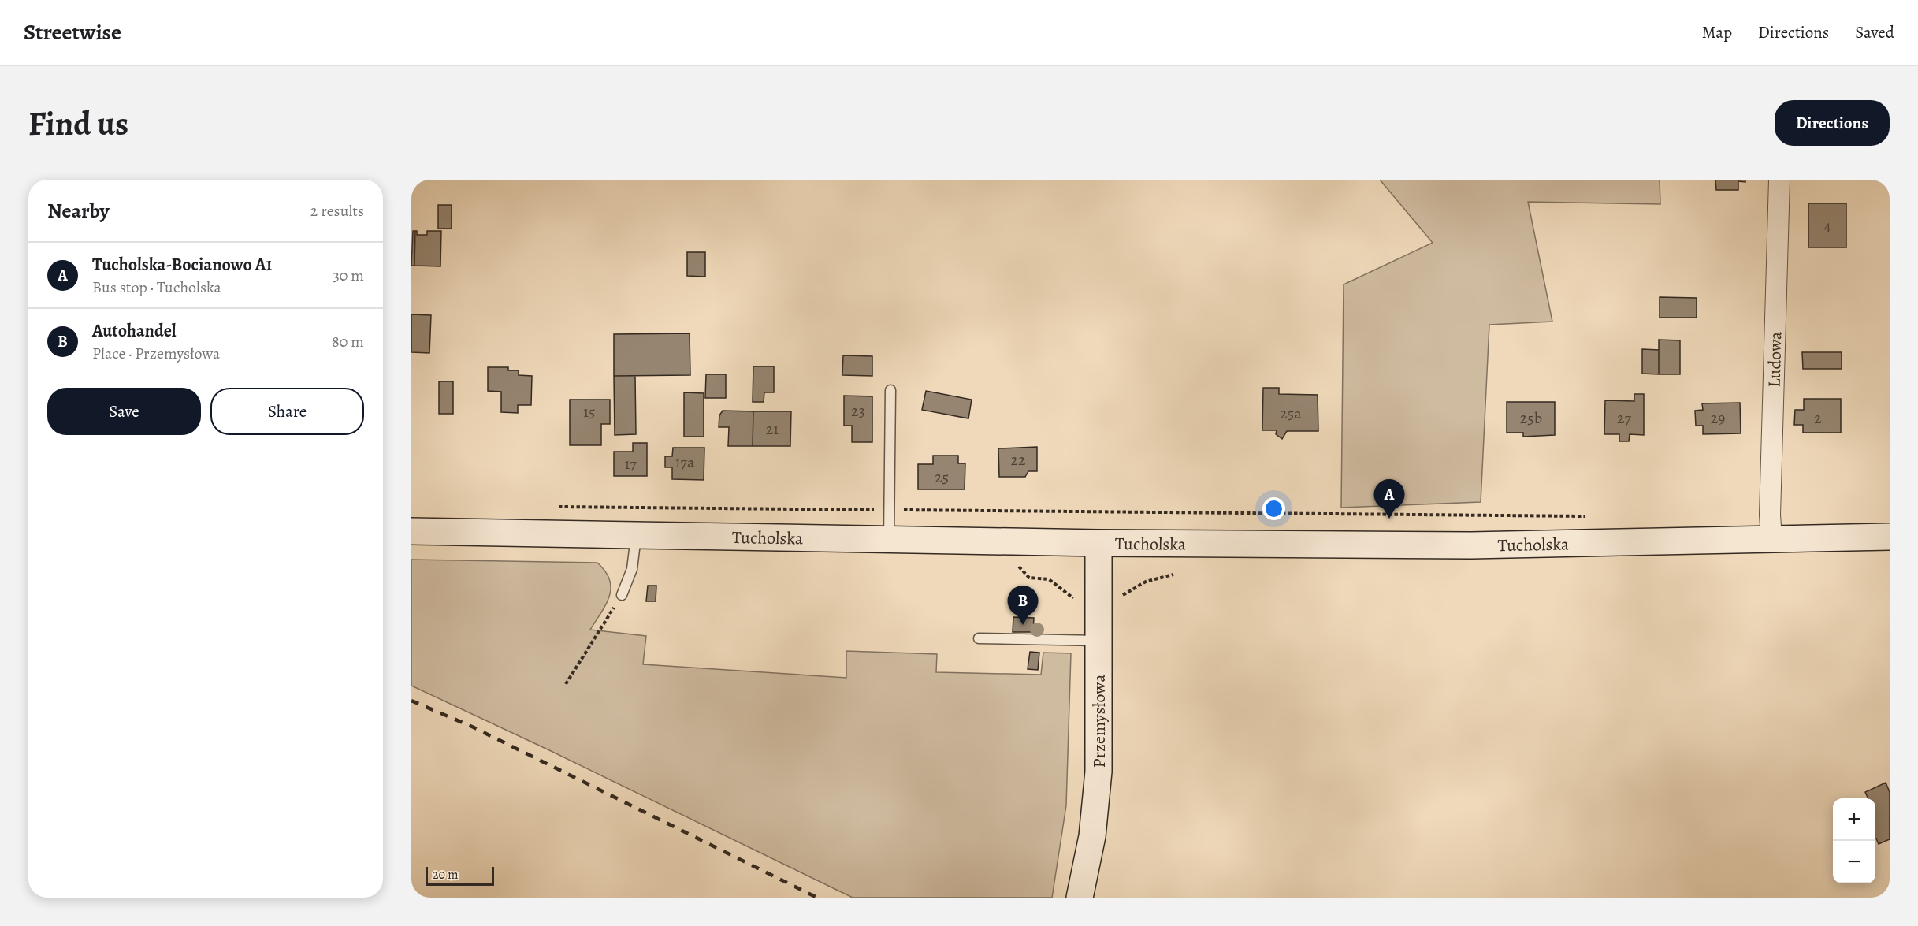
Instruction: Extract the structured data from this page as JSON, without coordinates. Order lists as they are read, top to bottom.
{
  "streets": {
    "main road": ["Tucholska", "Przemysłowa"],
    "street": ["Ludowa"]
  },
  "crossings": [
    ["Ludowa", "Tucholska"],
    ["Tucholska", "Przemysłowa"]
  ],
  "house_numbers": [
    "4",
    "23",
    "15",
    "25a",
    "25b",
    "27",
    "29",
    "2",
    "21",
    "22",
    "17a",
    "17",
    "25"
  ],
  "scale_bar": "20 m",
  "page": {
    "header": "Streetwise",
    "nav": ["Map", "Directions", "Saved"],
    "buttons": [
      "Directions",
      ["Save", "Share"]
    ],
    "title": "Find us",
    "heading": ["Nearby", "2 results"],
    "list": [
      {
        "mark": "A",
        "name": "Tucholska-Bocianowo A1",
        "note": "Bus stop · Tucholska",
        "value": "30 m"
      },
      {
        "mark": "B",
        "name": "Autohandel",
        "note": "Place · Przemysłowa",
        "value": "80 m"
      }
    ],
    "pins": ["A", "B"],
    "map_buttons": ["+", "−"],
    "scale": "20 m"
  }
}
